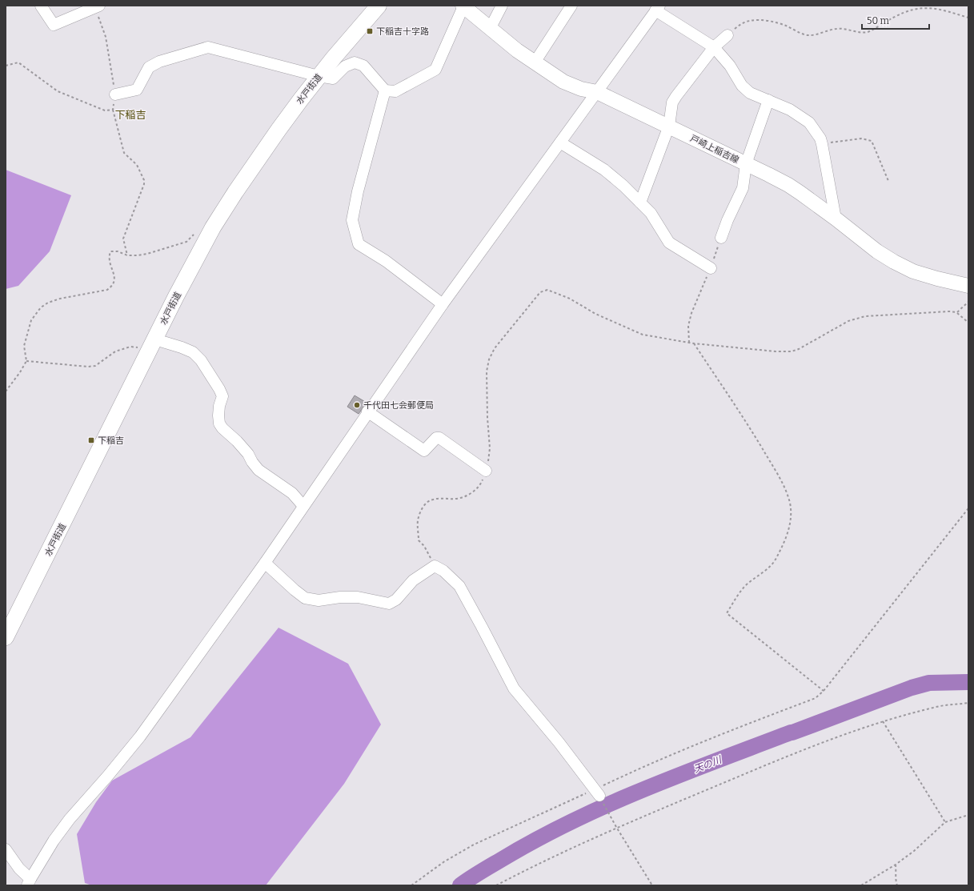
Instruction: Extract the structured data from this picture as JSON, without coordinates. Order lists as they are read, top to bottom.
{
  "streets": {
    "highway": ["水戸街道"],
    "main road": ["戸崎上稲吉線"]
  },
  "districts": ["下稲吉"],
  "water": ["天の川"],
  "places": {
    "transit": ["下稲吉十字路", "下稲吉"],
    "other": ["千代田七会郵便局"]
  },
  "scale_bar": "50 m"
}
